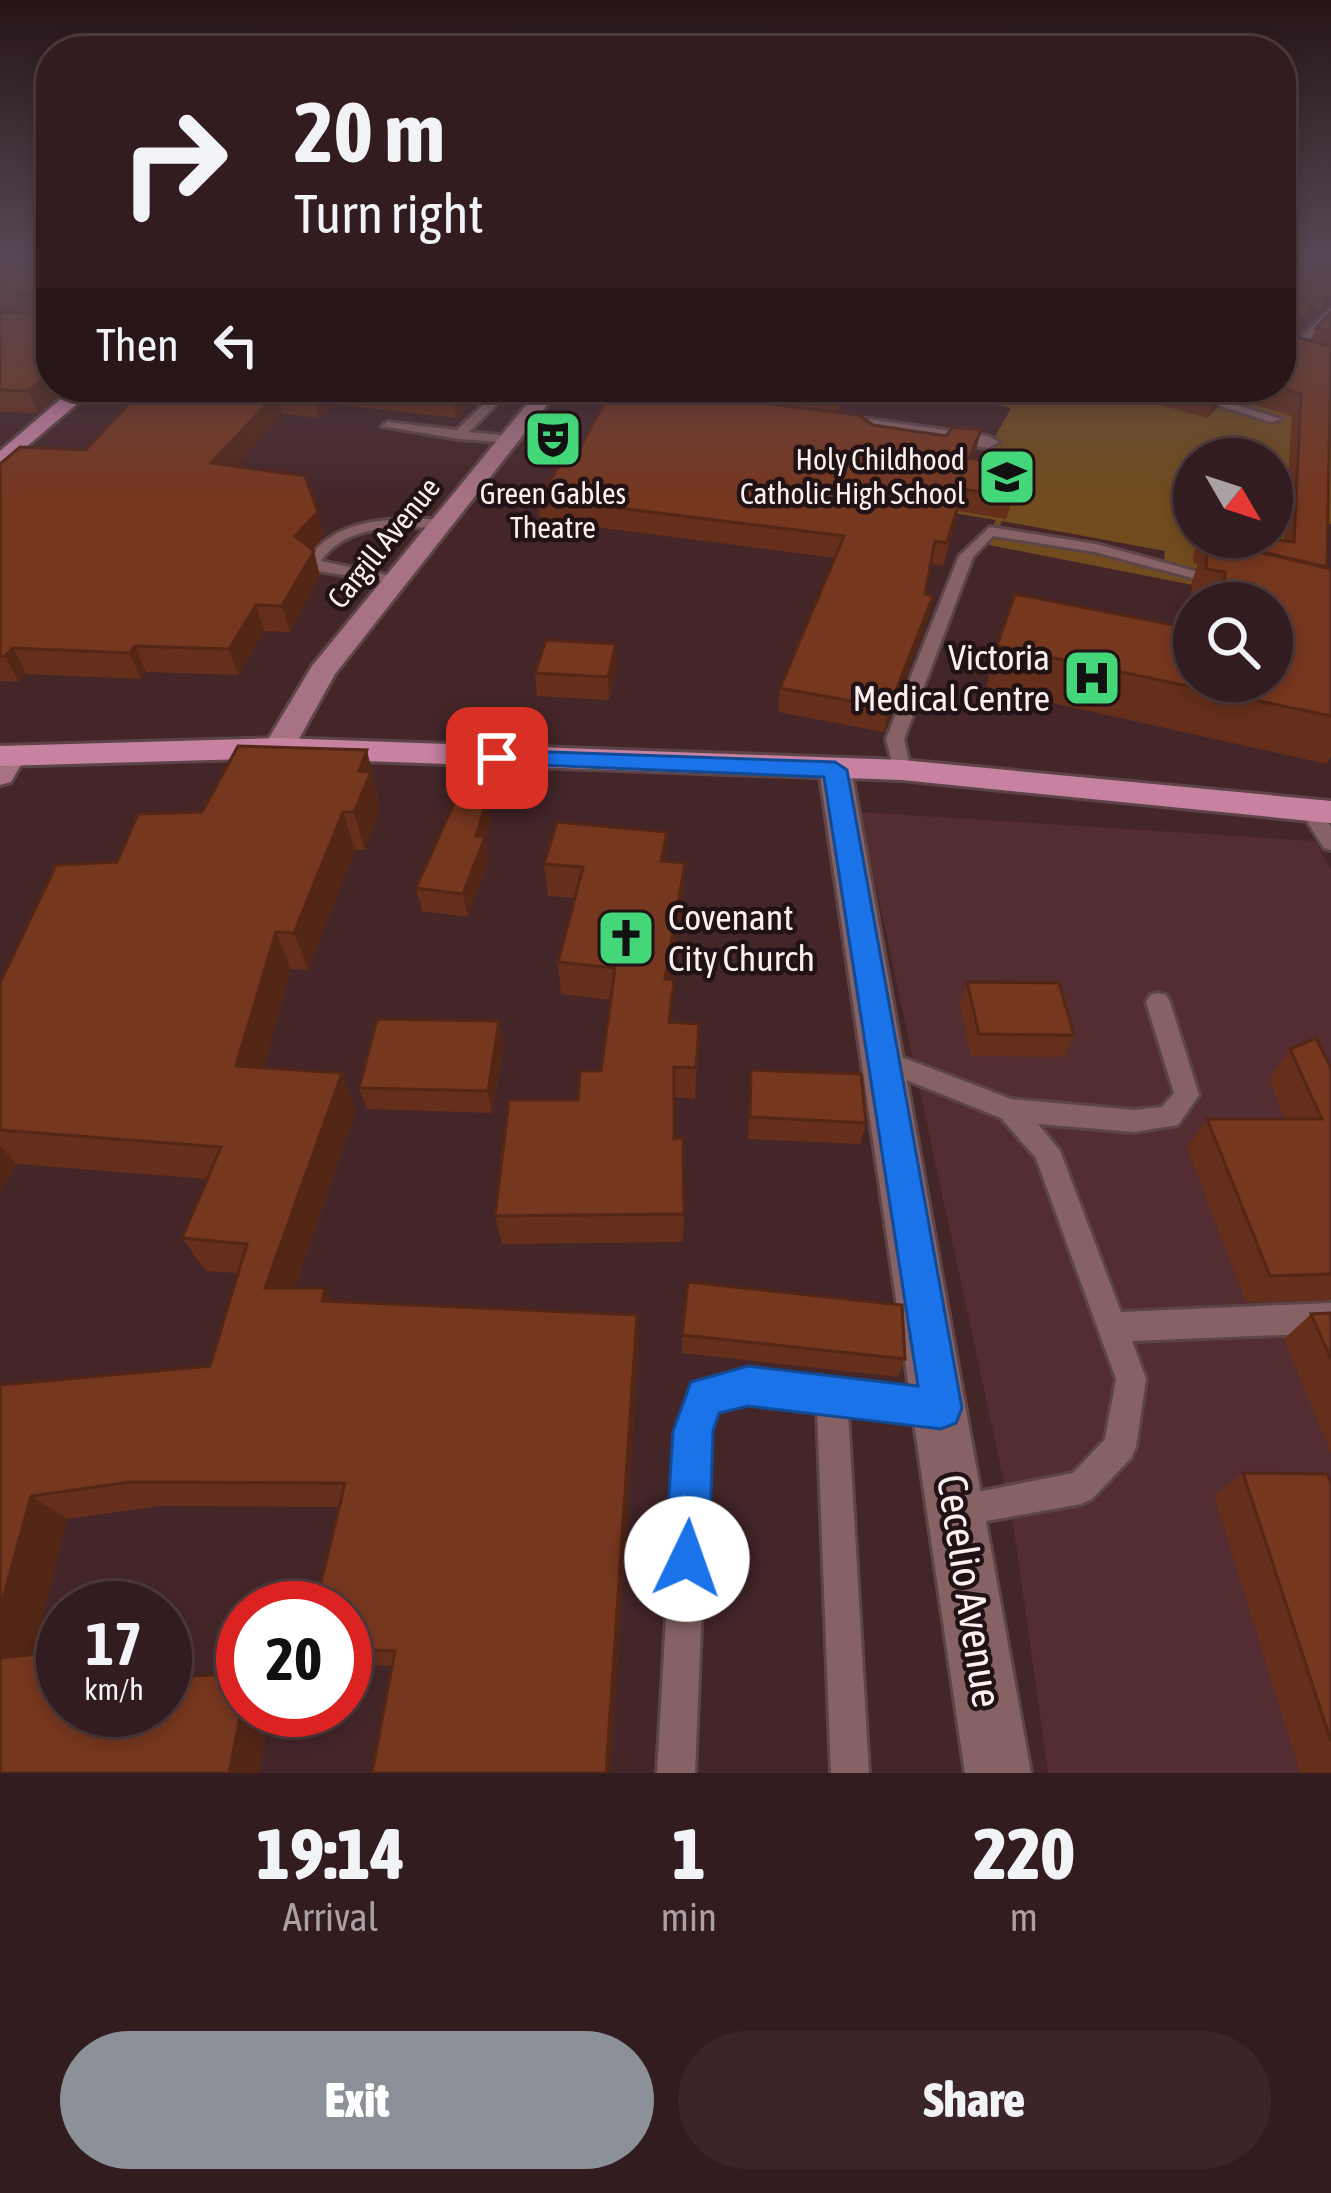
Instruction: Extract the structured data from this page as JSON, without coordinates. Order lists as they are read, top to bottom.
{
  "streets": {
    "main road": ["Cargill Avenue"],
    "street": ["Cecelio Avenue"]
  },
  "places": {
    "theatre": ["Green Gables Theatre"],
    "school or university": ["Holy Childhood Catholic High School"],
    "hospital": ["Victoria Medical Centre"],
    "church": ["Covenant City Church"]
  },
  "north": "bottom right",
  "page": {
    "turn": ["20 m", "Turn right"],
    "then": "Then",
    "speed": "17 km/h",
    "limit": "20",
    "eta": [
      "19:14",
      "Arrival",
      "1",
      "min",
      "220",
      "m"
    ],
    "buttons": ["Exit", "Share"]
  }
}
